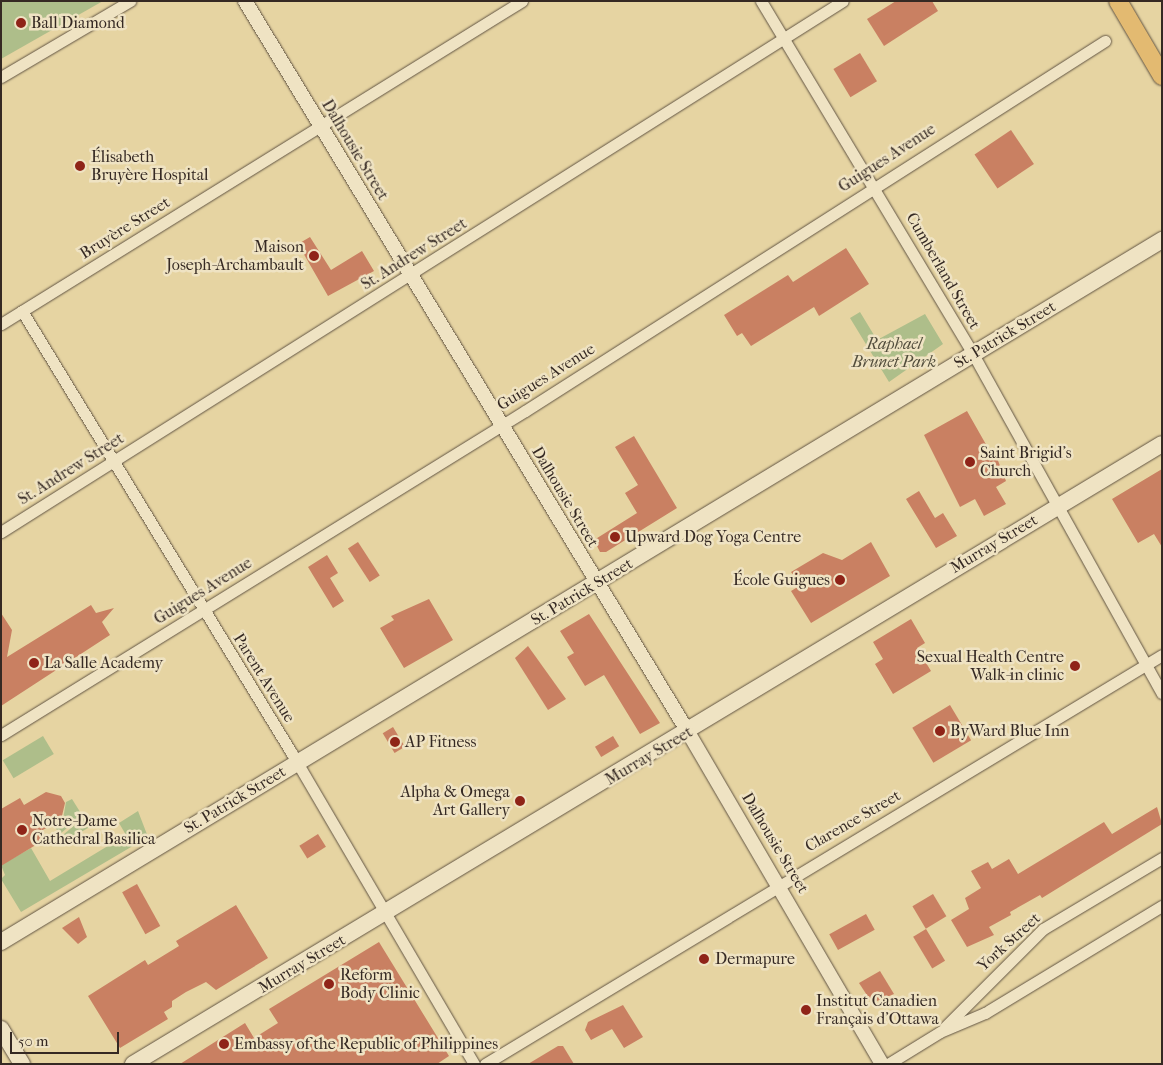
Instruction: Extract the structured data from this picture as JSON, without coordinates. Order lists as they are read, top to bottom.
{
  "streets": {
    "main road": ["St. Patrick Street", "Murray Street"],
    "street": [
      "Dalhousie Street",
      "Guigues Avenue",
      "Bruyère Street",
      "St. Andrew Street",
      "Cumberland Street",
      "Parent Avenue",
      "Clarence Street",
      "York Street"
    ]
  },
  "crossings": [
    ["Dalhousie Street", "Guigues Avenue"],
    ["Dalhousie Street", "Bruyère Street"],
    ["Dalhousie Street", "St. Andrew Street"],
    ["Dalhousie Street", "St. Patrick Street"],
    ["Dalhousie Street", "Murray Street"],
    ["Dalhousie Street", "Clarence Street"],
    ["Guigues Avenue", "Cumberland Street"],
    ["Guigues Avenue", "Parent Avenue"],
    ["Bruyère Street", "Parent Avenue"],
    ["St. Andrew Street", "Cumberland Street"],
    ["St. Andrew Street", "Parent Avenue"],
    ["Cumberland Street", "St. Patrick Street"],
    ["Cumberland Street", "Murray Street"],
    ["Cumberland Street", "Clarence Street"],
    ["St. Patrick Street", "Parent Avenue"],
    ["Murray Street", "Parent Avenue"]
  ],
  "parks": ["Raphael Brunet Park"],
  "places": [
    "Ball Diamond",
    "Élisabeth Bruyère Hospital",
    "Maison Joseph-Archambault",
    "Saint Brigid's Church",
    "Upward Dog Yoga Centre",
    "École Guigues",
    "La Salle Academy",
    "Sexual Health Centre Walk-in clinic",
    "ByWard Blue Inn",
    "AP Fitness",
    "Alpha & Omega Art Gallery",
    "Notre-Dame Cathedral Basilica",
    "Dermapure",
    "Reform Body Clinic",
    "Institut Canadien Français d'Ottawa",
    "Embassy of the Republic of Philippines"
  ],
  "scale_bar": "50 m"
}
